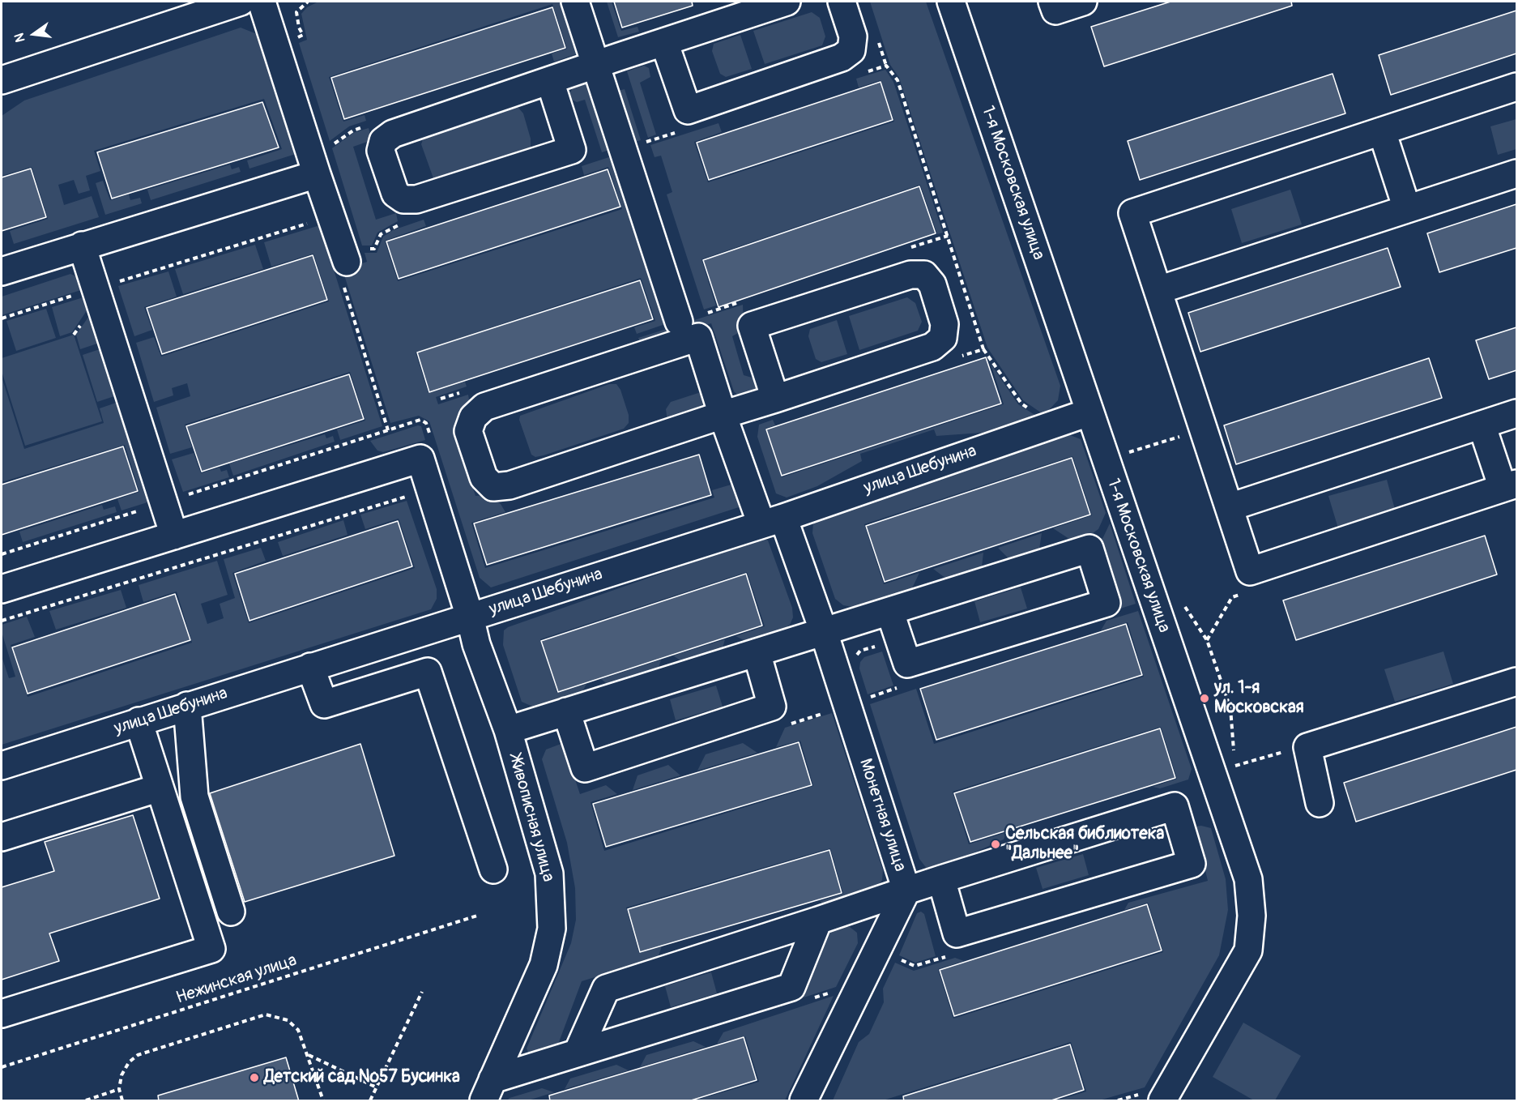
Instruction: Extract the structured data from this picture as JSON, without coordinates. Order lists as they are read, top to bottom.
{
  "streets": {
    "street": [
      "1-я Московская улица",
      "улица Шебунина",
      "Монетная улица",
      "Живописная улица"
    ],
    "path": ["Нежинская улица"]
  },
  "crossings": [
    ["1-я Московская улица", "улица Шебунина"],
    ["улица Шебунина", "Монетная улица"],
    ["улица Шебунина", "Живописная улица"]
  ],
  "places": ["ул. 1-я Московская", "Сельская библиотека \"Дальнее\"", "Детский сад №57 Бусинка"],
  "north": "left"
}
